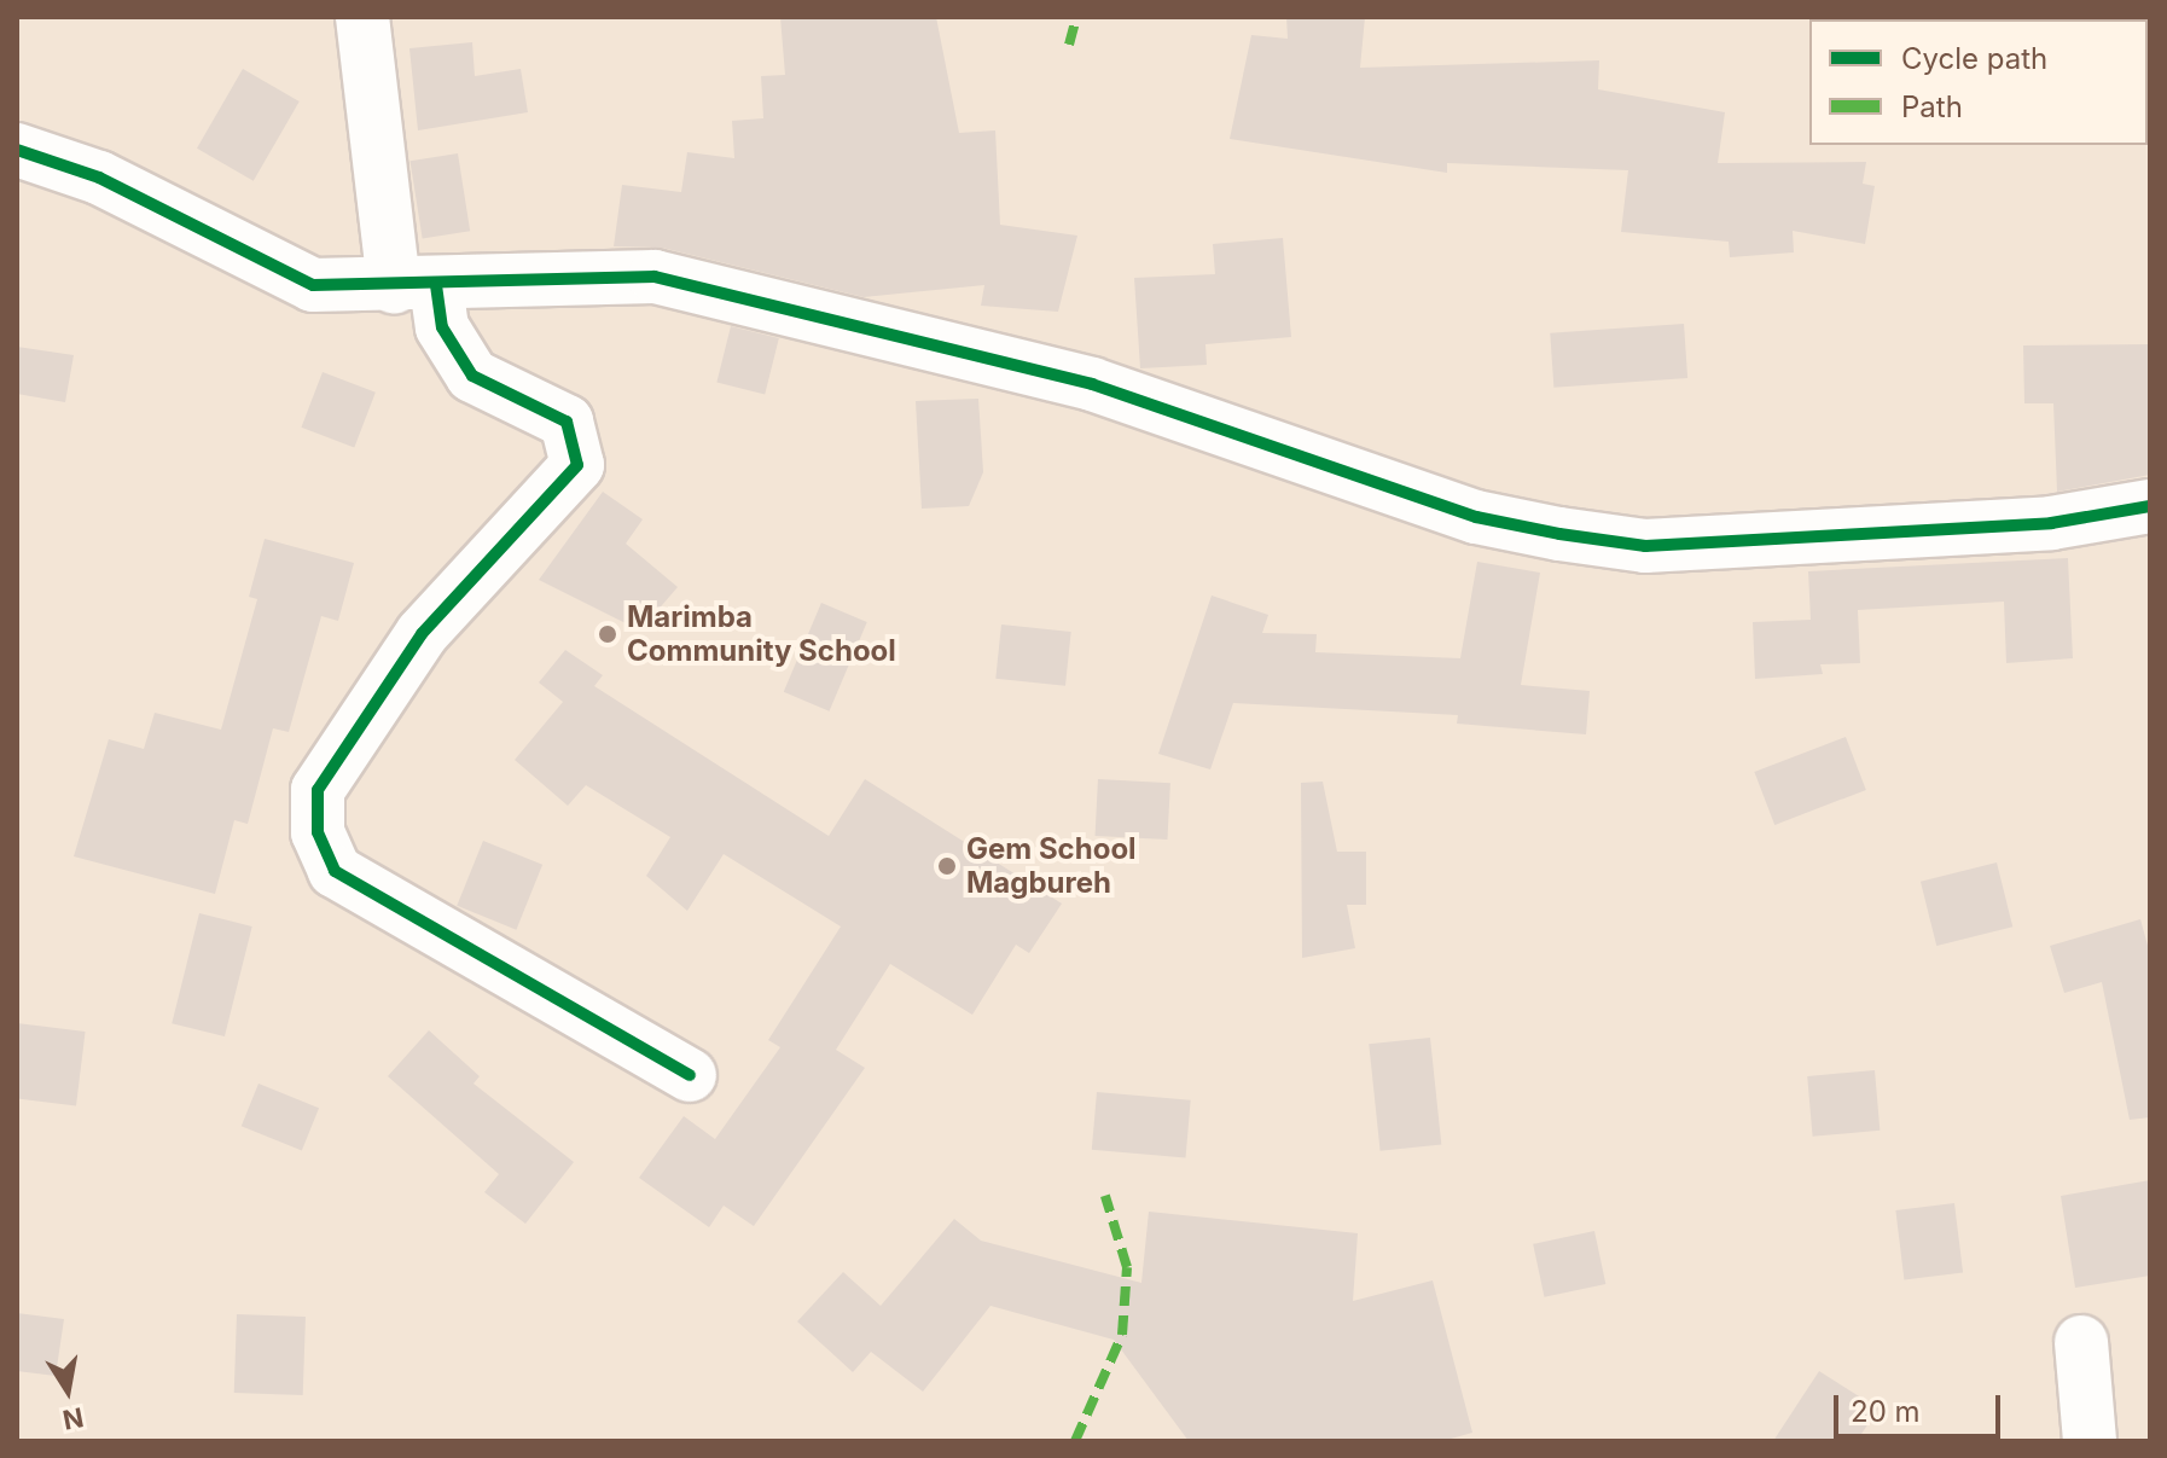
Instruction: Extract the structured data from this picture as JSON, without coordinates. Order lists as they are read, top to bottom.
{
  "places": ["Marimba Community School", "Gem School Magbureh"],
  "legend": ["Cycle path", "Path"],
  "scale_bar": "20 m",
  "north": "bottom"
}
